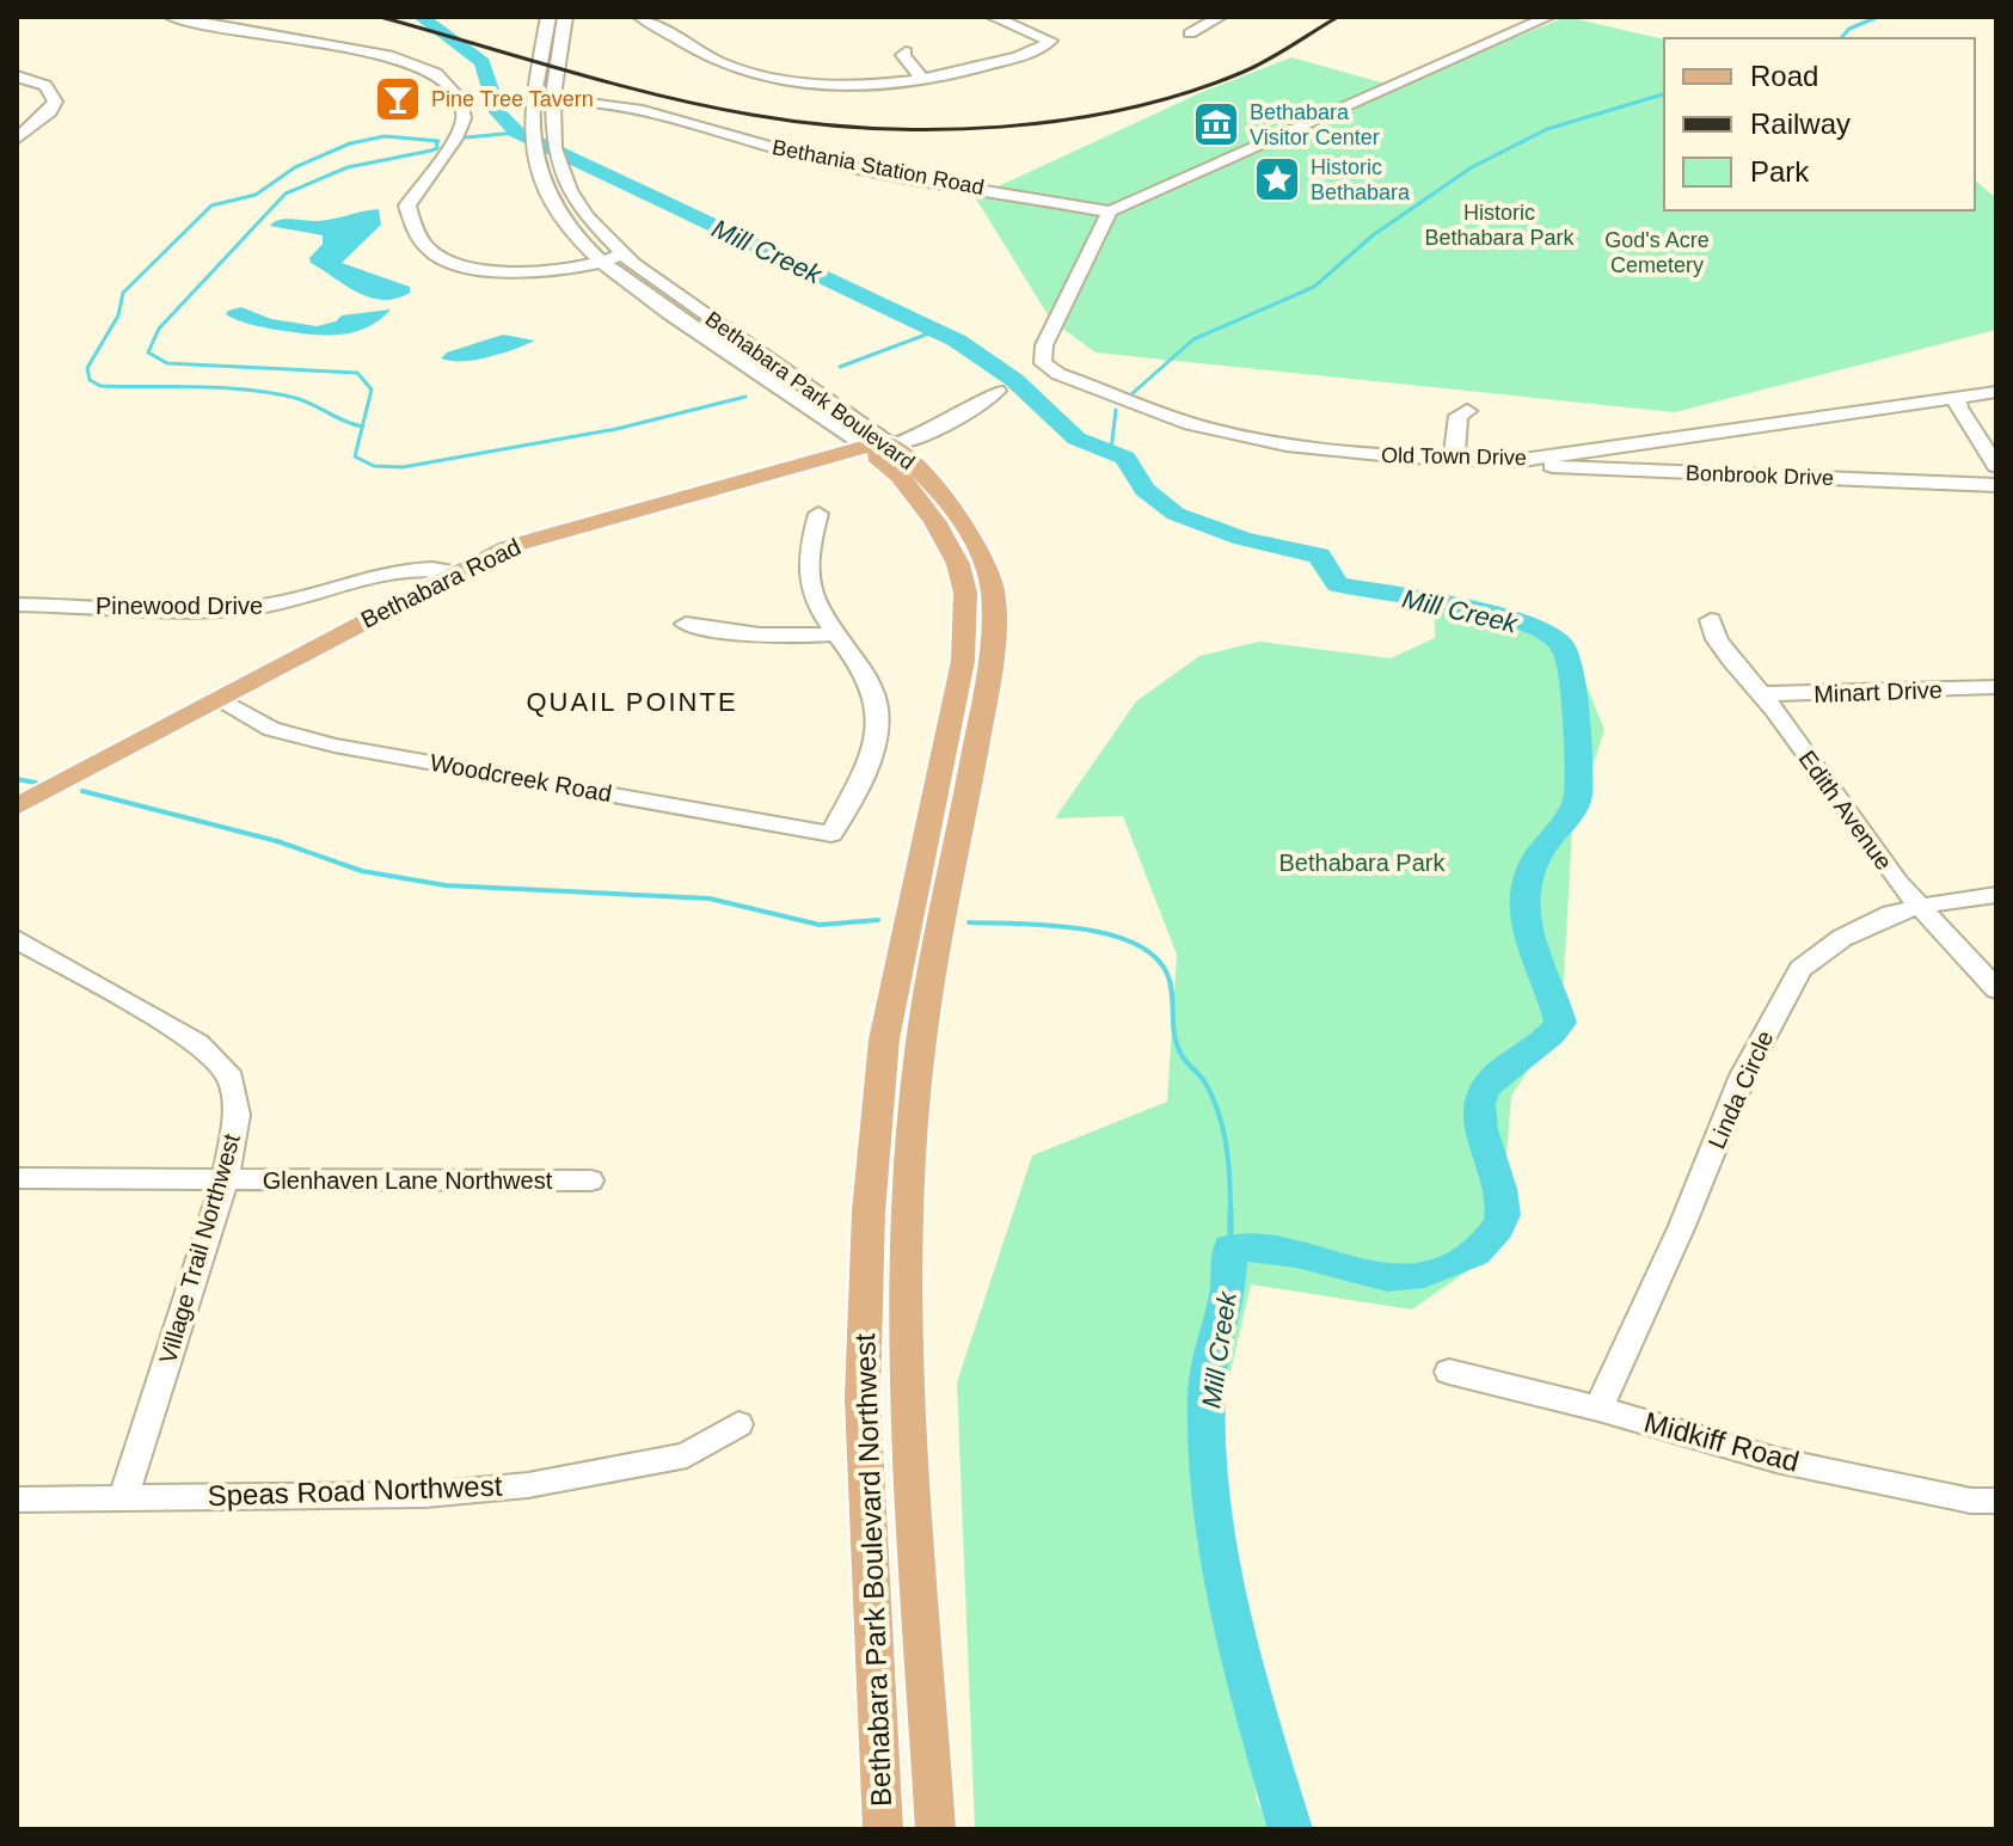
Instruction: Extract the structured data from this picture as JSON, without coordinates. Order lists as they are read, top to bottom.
{
  "streets": {
    "main road": ["Bethabara Park Boulevard", "Bethabara Road", "Bethabara Park Boulevard Northwest"],
    "street": [
      "Bethania Station Road",
      "Old Town Drive",
      "Bonbrook Drive",
      "Pinewood Drive",
      "Minart Drive",
      "Woodcreek Road",
      "Edith Avenue",
      "Linda Circle",
      "Glenhaven Lane Northwest",
      "Village Trail Northwest",
      "Midkiff Road",
      "Speas Road Northwest"
    ]
  },
  "crossings": [
    ["Bethania Station Road", "Bethabara Park Boulevard"],
    ["Bethania Station Road", "Old Town Drive"],
    ["Bethabara Park Boulevard", "Bethabara Road"],
    ["Bethabara Park Boulevard", "Bethabara Park Boulevard Northwest"],
    ["Old Town Drive", "Bonbrook Drive"],
    ["Bethabara Road", "Pinewood Drive"],
    ["Bethabara Road", "Woodcreek Road"],
    ["Minart Drive", "Edith Avenue"],
    ["Edith Avenue", "Linda Circle"],
    ["Linda Circle", "Midkiff Road"],
    ["Glenhaven Lane Northwest", "Village Trail Northwest"],
    ["Village Trail Northwest", "Speas Road Northwest"]
  ],
  "districts": ["QUAIL POINTE"],
  "water": ["Mill Creek"],
  "parks": ["Historic Bethabara Park", "God's Acre Cemetery", "Bethabara Park"],
  "places": {
    "bar": ["Pine Tree Tavern"],
    "museum": ["Bethabara Visitor Center"],
    "place": ["Historic Bethabara"]
  },
  "legend": ["Road", "Railway", "Park"]
}
